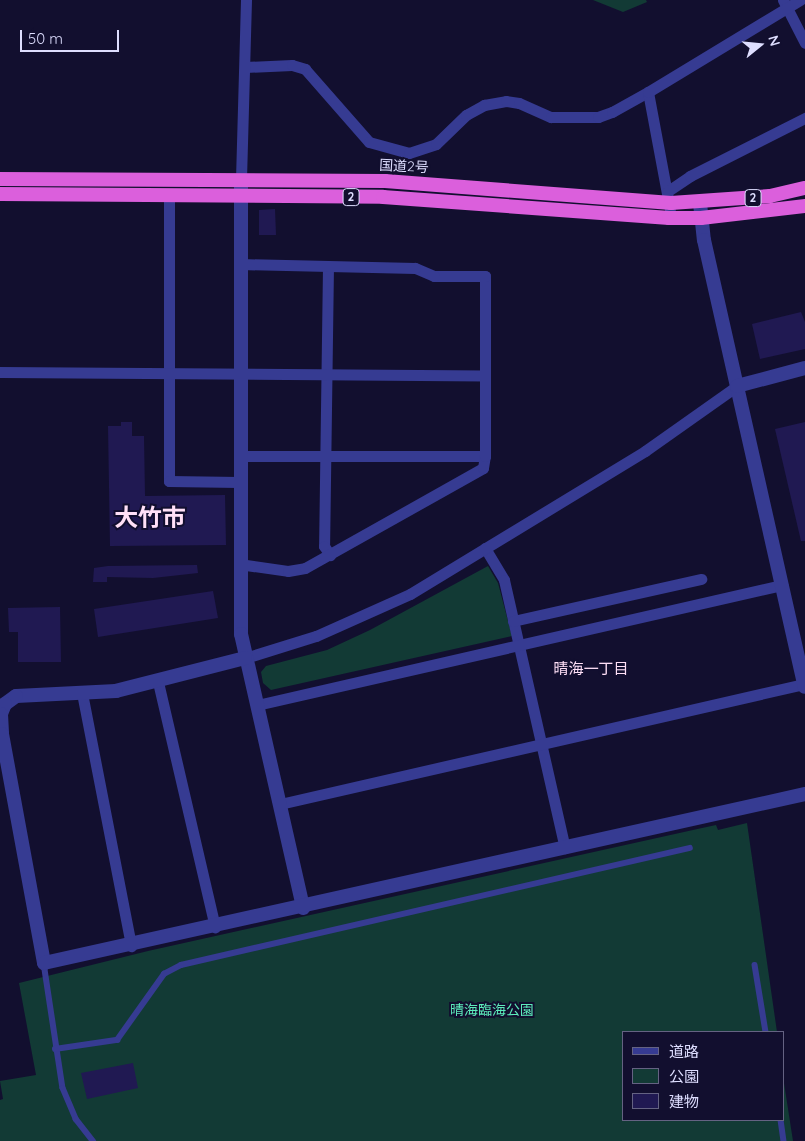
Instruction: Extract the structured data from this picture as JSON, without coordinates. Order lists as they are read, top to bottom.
{
  "streets": {
    "highway": ["国道2号", "2"]
  },
  "districts": ["大竹市", "晴海一丁目"],
  "parks": ["晴海臨海公園"],
  "legend": ["道路", "公園", "建物"],
  "scale_bar": "50 m",
  "north": "right"
}
